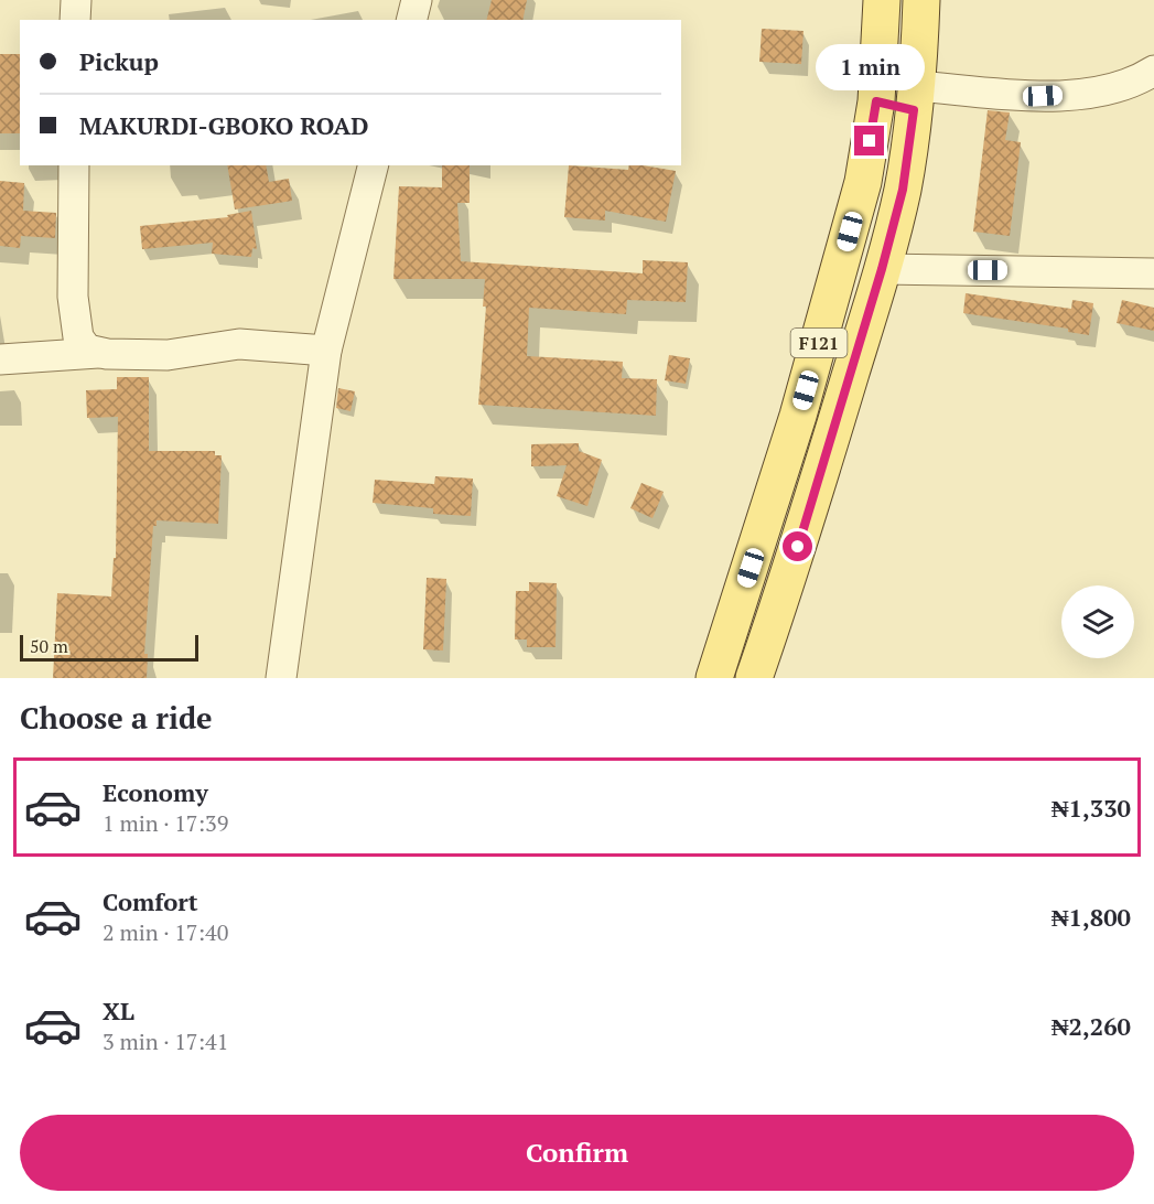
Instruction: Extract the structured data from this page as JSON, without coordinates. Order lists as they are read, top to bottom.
{
  "streets": {
    "main road": ["F121"]
  },
  "scale_bar": "50 m",
  "page": {
    "banner": ["Pickup", "MAKURDI-GBOKO ROAD"],
    "bubble": "1 min",
    "scale": "50 m",
    "heading": "Choose a ride",
    "list": [
      {
        "name": "Economy",
        "note": "1 min · 17:39",
        "value": "₦1,330"
      },
      {
        "name": "Comfort",
        "note": "2 min · 17:40",
        "value": "₦1,800"
      },
      {
        "name": "XL",
        "note": "3 min · 17:41",
        "value": "₦2,260"
      }
    ],
    "buttons": "Confirm"
  }
}
